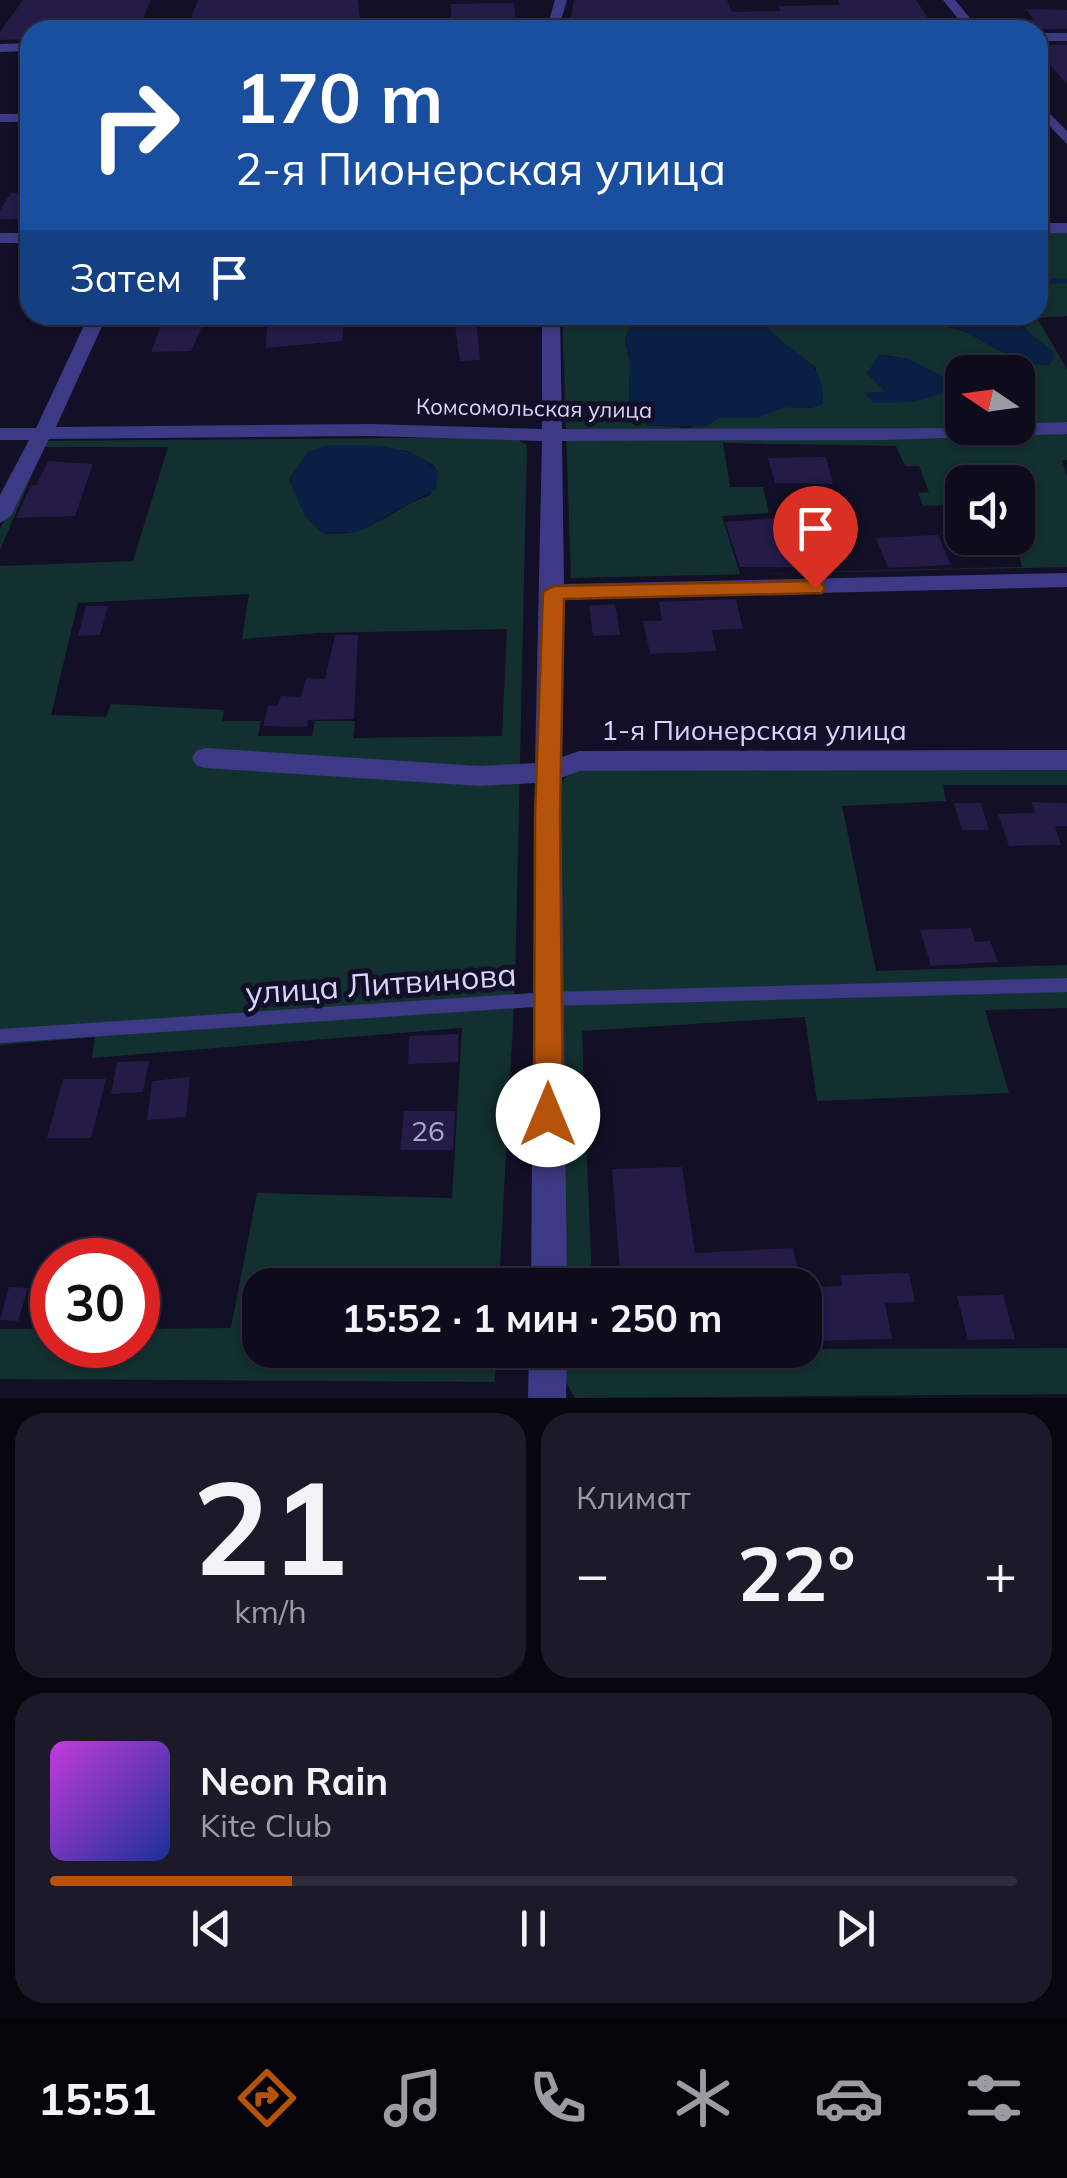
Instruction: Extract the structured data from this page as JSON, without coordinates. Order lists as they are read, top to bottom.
{
  "streets": {
    "street": ["Комсомольская улица", "1-я Пионерская улица"],
    "lane": ["улица Литвинова"]
  },
  "house_numbers": ["26"],
  "north": "left",
  "page": {
    "turn": ["170 m", "2-я Пионерская улица"],
    "then": "Затем",
    "limit": "30",
    "trip": "15:52 · 1 мин · 250 m",
    "tile": [
      ["21", "km/h"],
      "Климат"
    ],
    "heat": ["−", "22°", "+"],
    "song": ["Neon Rain", "Kite Club"],
    "tabs": "15:51"
  }
}
